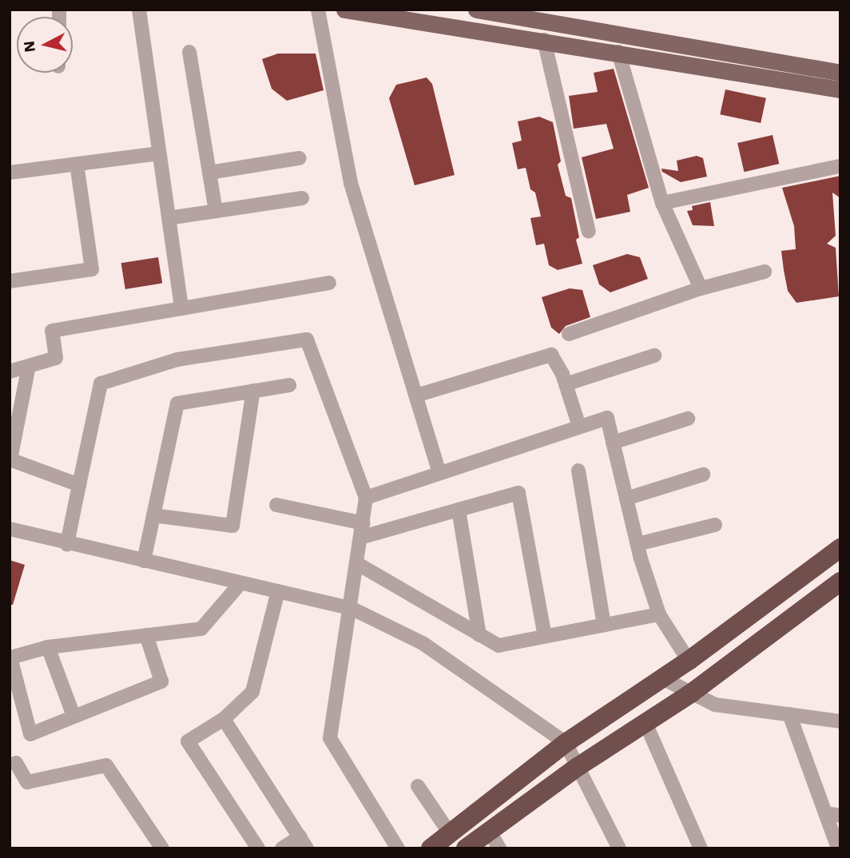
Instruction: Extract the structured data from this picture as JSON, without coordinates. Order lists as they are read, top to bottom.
{
  "north": "left"
}
